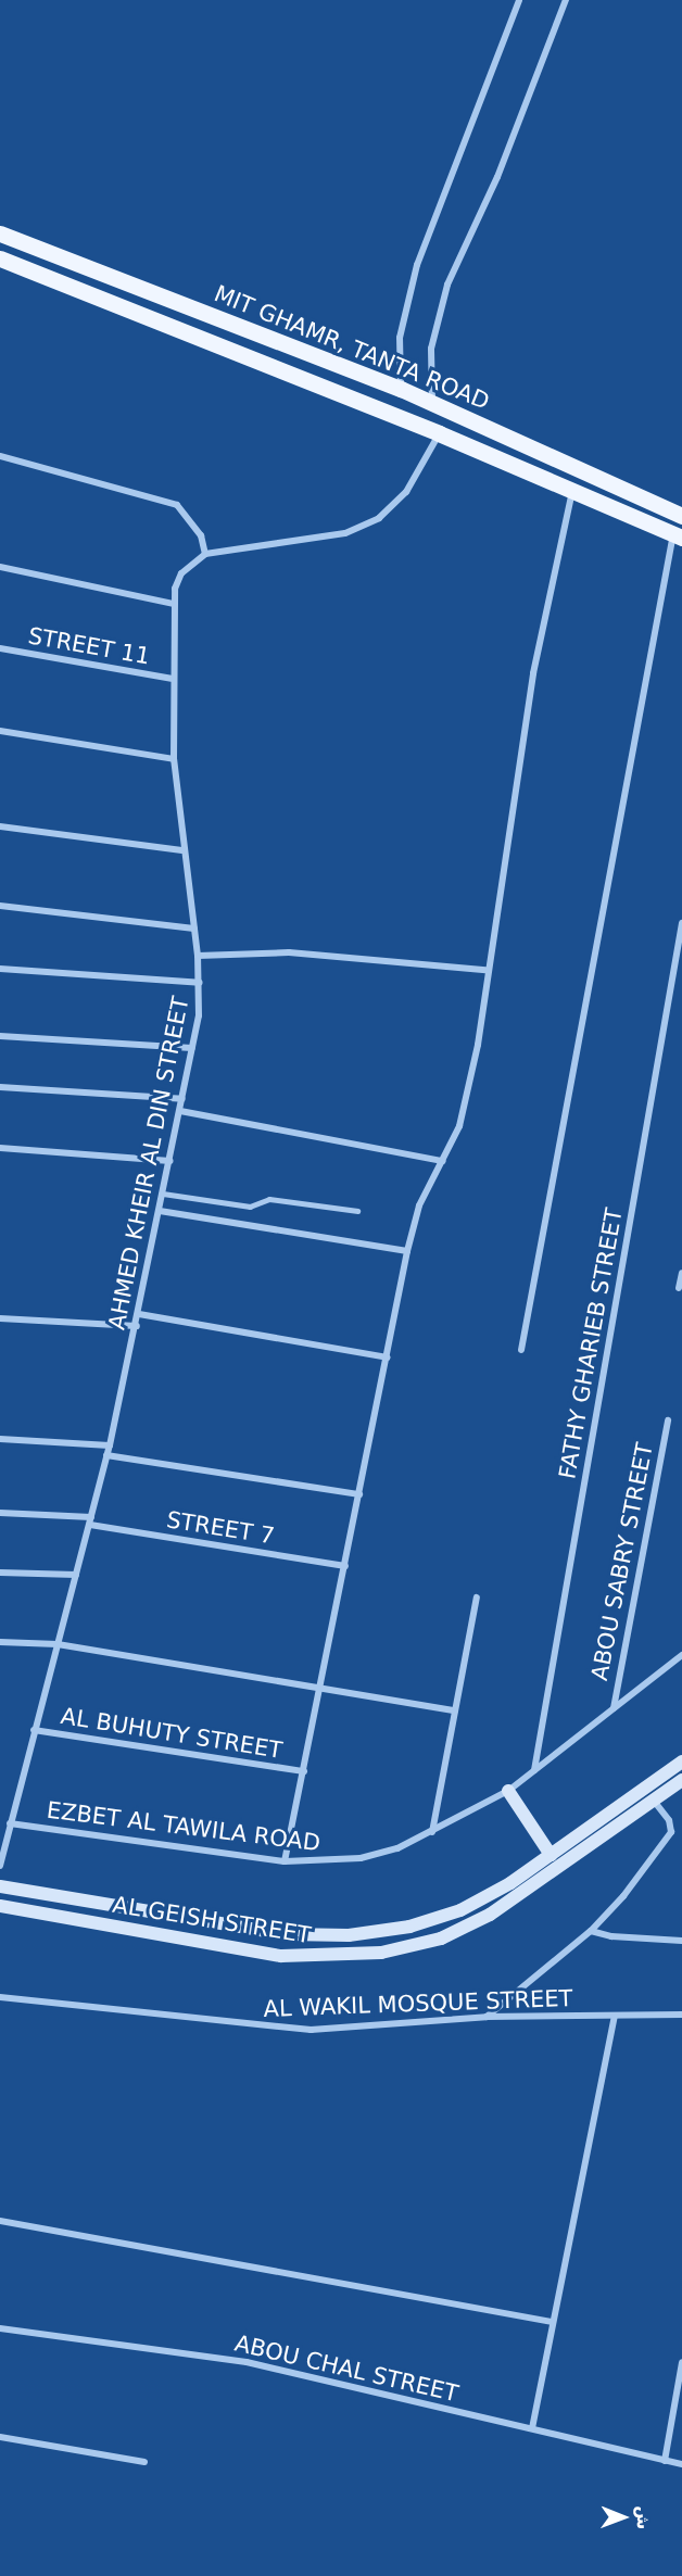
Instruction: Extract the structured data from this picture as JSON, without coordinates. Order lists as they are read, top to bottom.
{
  "streets": {
    "main road": ["MIT GHAMR, TANTA ROAD", "AL GEISH STREET"],
    "street": [
      "STREET 11",
      "AHMED KHEIR AL DIN STREET",
      "FATHY GHARIEB STREET",
      "STREET 7",
      "ABOU SABRY STREET",
      "AL BUHUTY STREET",
      "EZBET AL TAWILA ROAD",
      "AL WAKIL MOSQUE STREET",
      "ABOU CHAL STREET"
    ]
  },
  "crossings": [
    ["STREET 11", "AHMED KHEIR AL DIN STREET"],
    ["AHMED KHEIR AL DIN STREET", "STREET 7"],
    ["AHMED KHEIR AL DIN STREET", "AL BUHUTY STREET"],
    ["AHMED KHEIR AL DIN STREET", "EZBET AL TAWILA ROAD"],
    ["FATHY GHARIEB STREET", "EZBET AL TAWILA ROAD"],
    ["ABOU SABRY STREET", "EZBET AL TAWILA ROAD"]
  ],
  "north": "right"
}
